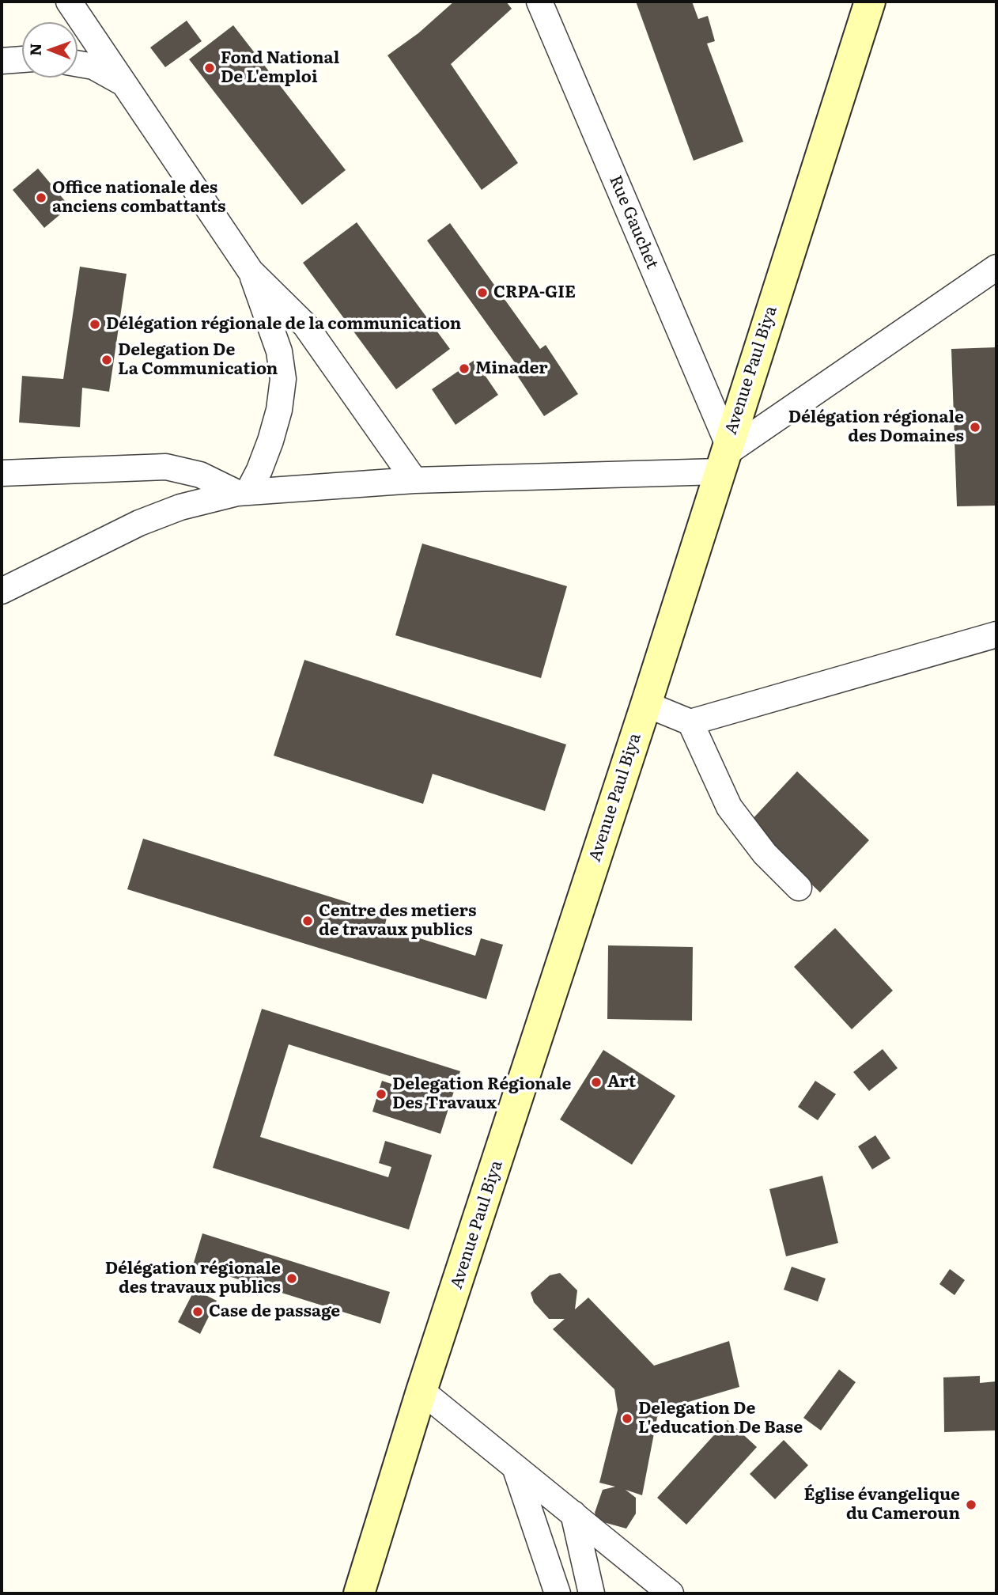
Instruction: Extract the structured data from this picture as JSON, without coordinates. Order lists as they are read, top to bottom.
{
  "streets": {
    "main road": ["Avenue Paul Biya"],
    "street": ["Rue Gauchet"]
  },
  "crossings": [
    ["Rue Gauchet", "Avenue Paul Biya"]
  ],
  "places": [
    "Fond National De L'emploi",
    "Office nationale des anciens combattants",
    "CRPA-GIE",
    "Délégation régionale de la communication",
    "Delegation De La Communication",
    "Minader",
    "Délégation régionale des Domaines",
    "Centre des metiers de travaux publics",
    "Art",
    "Delegation Régionale Des Travaux",
    "Délégation régionale des travaux publics",
    "Case de passage",
    "Delegation De L'education De Base",
    "Église évangelique du Cameroun"
  ],
  "north": "left"
}
